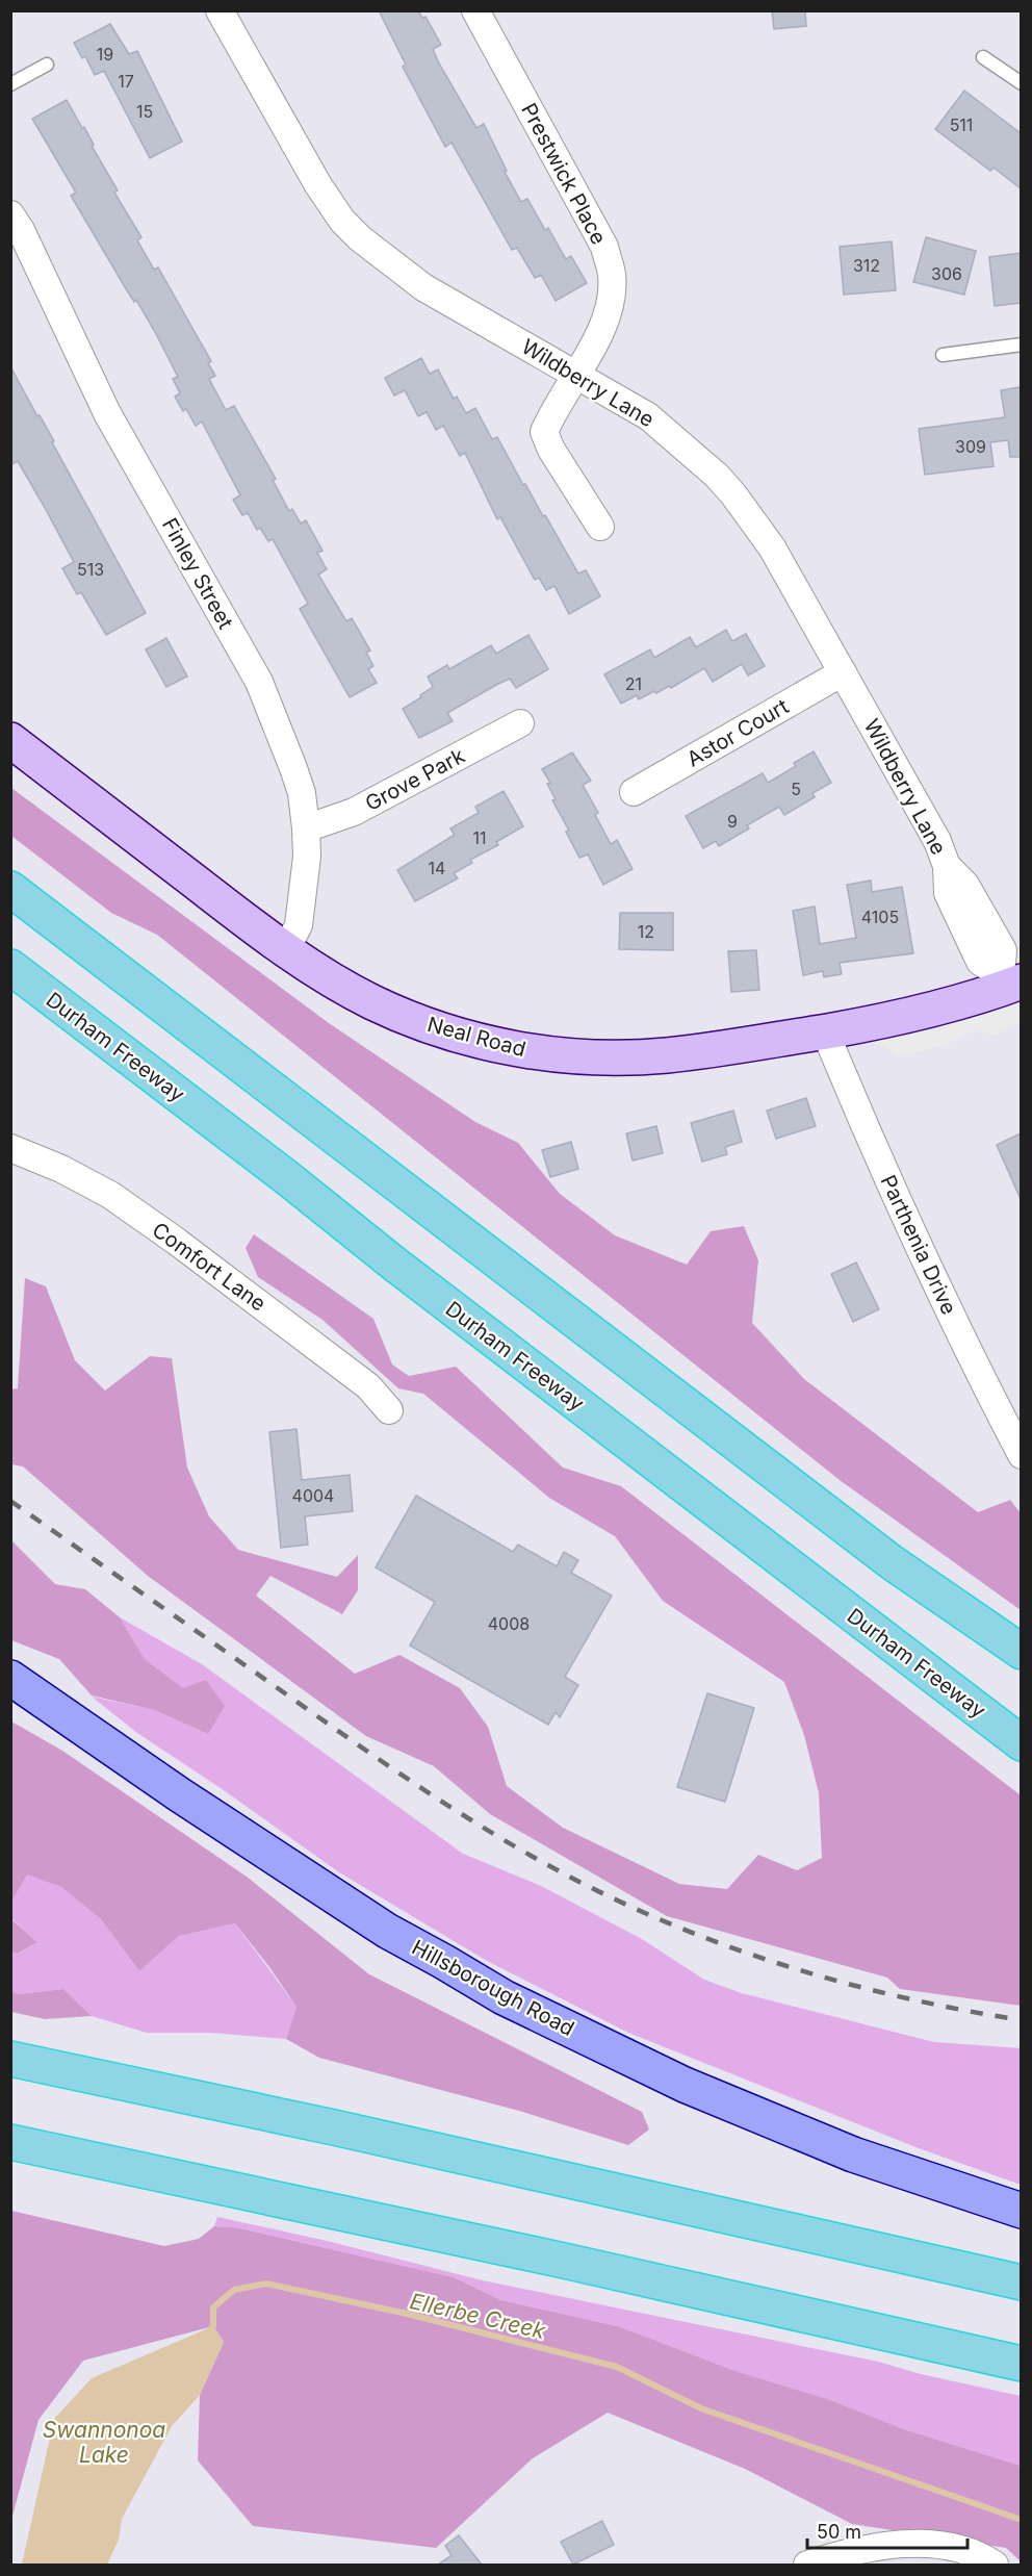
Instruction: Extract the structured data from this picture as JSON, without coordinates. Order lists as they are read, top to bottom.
{
  "streets": {
    "highway": ["Durham Freeway"],
    "main road": ["Hillsborough Road"],
    "street": [
      "Prestwick Place",
      "Wildberry Lane",
      "Finley Street",
      "Astor Court",
      "Grove Park",
      "Neal Road",
      "Parthenia Drive",
      "Comfort Lane"
    ]
  },
  "crossings": [
    ["Prestwick Place", "Wildberry Lane"],
    ["Wildberry Lane", "Astor Court"],
    ["Wildberry Lane", "Neal Road"],
    ["Finley Street", "Grove Park"],
    ["Finley Street", "Neal Road"],
    ["Neal Road", "Parthenia Drive"]
  ],
  "water": ["Ellerbe Creek", "Swannonoa Lake"],
  "house_numbers": [
    "19",
    "17",
    "15",
    "511",
    "312",
    "306",
    "309",
    "513",
    "21",
    "5",
    "9",
    "11",
    "14",
    "4105",
    "12",
    "4004",
    "4008"
  ],
  "scale_bar": "50 m"
}
